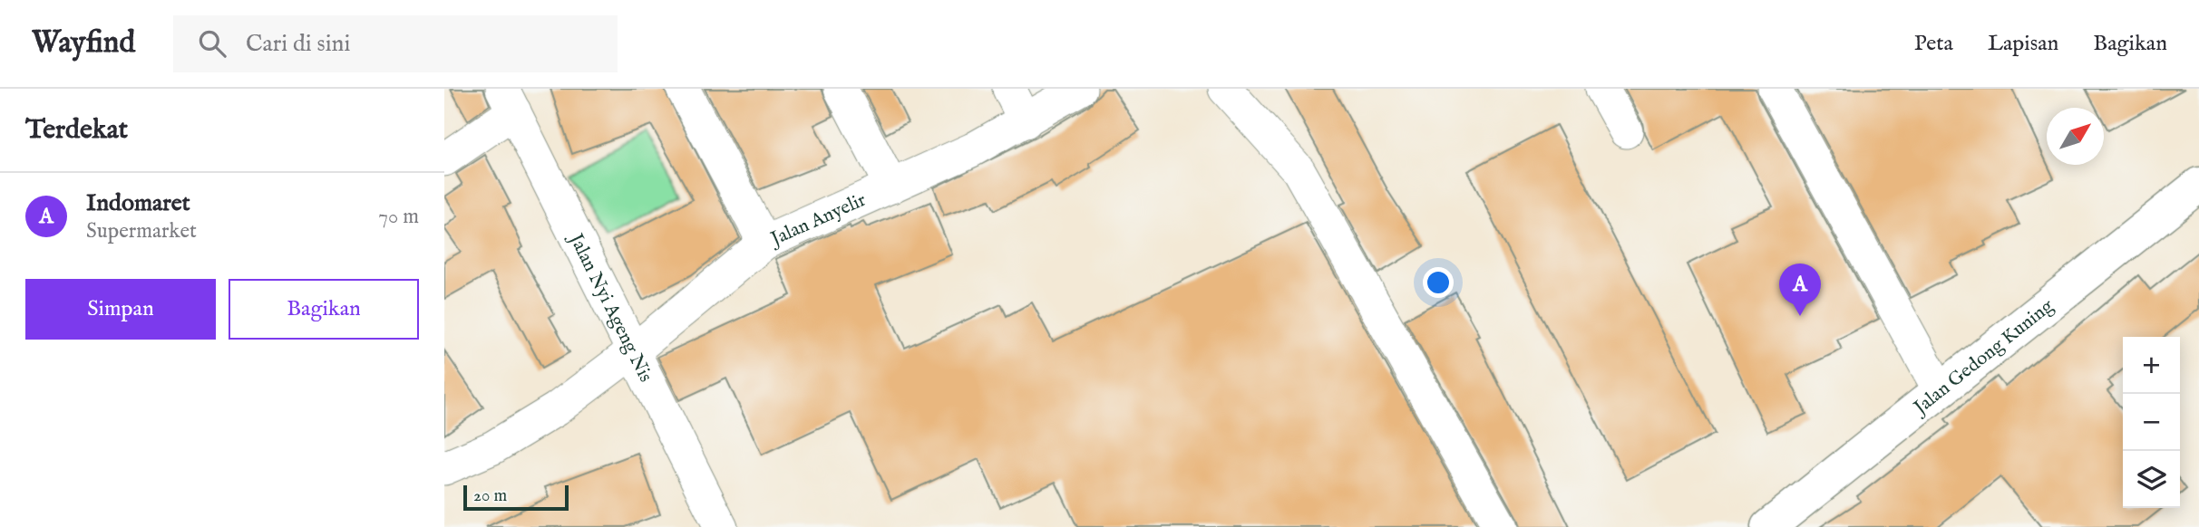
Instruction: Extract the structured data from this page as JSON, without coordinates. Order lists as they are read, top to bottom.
{
  "streets": {
    "main road": ["Jalan Gedong Kuning"],
    "street": ["Jalan Anyelir", "Jalan Nyi Ageng Nis"]
  },
  "crossings": [
    ["Jalan Anyelir", "Jalan Nyi Ageng Nis"]
  ],
  "scale_bar": "20 m",
  "north": "top right",
  "page": {
    "header": "Wayfind",
    "search": "Cari di sini",
    "nav": ["Peta", "Lapisan", "Bagikan"],
    "heading": "Terdekat",
    "list": [
      {
        "mark": "A",
        "name": "Indomaret",
        "note": "Supermarket",
        "value": "70 m"
      }
    ],
    "buttons": ["Simpan", "Bagikan"],
    "pins": "A",
    "map_buttons": ["+", "−"],
    "scale": "20 m"
  }
}
